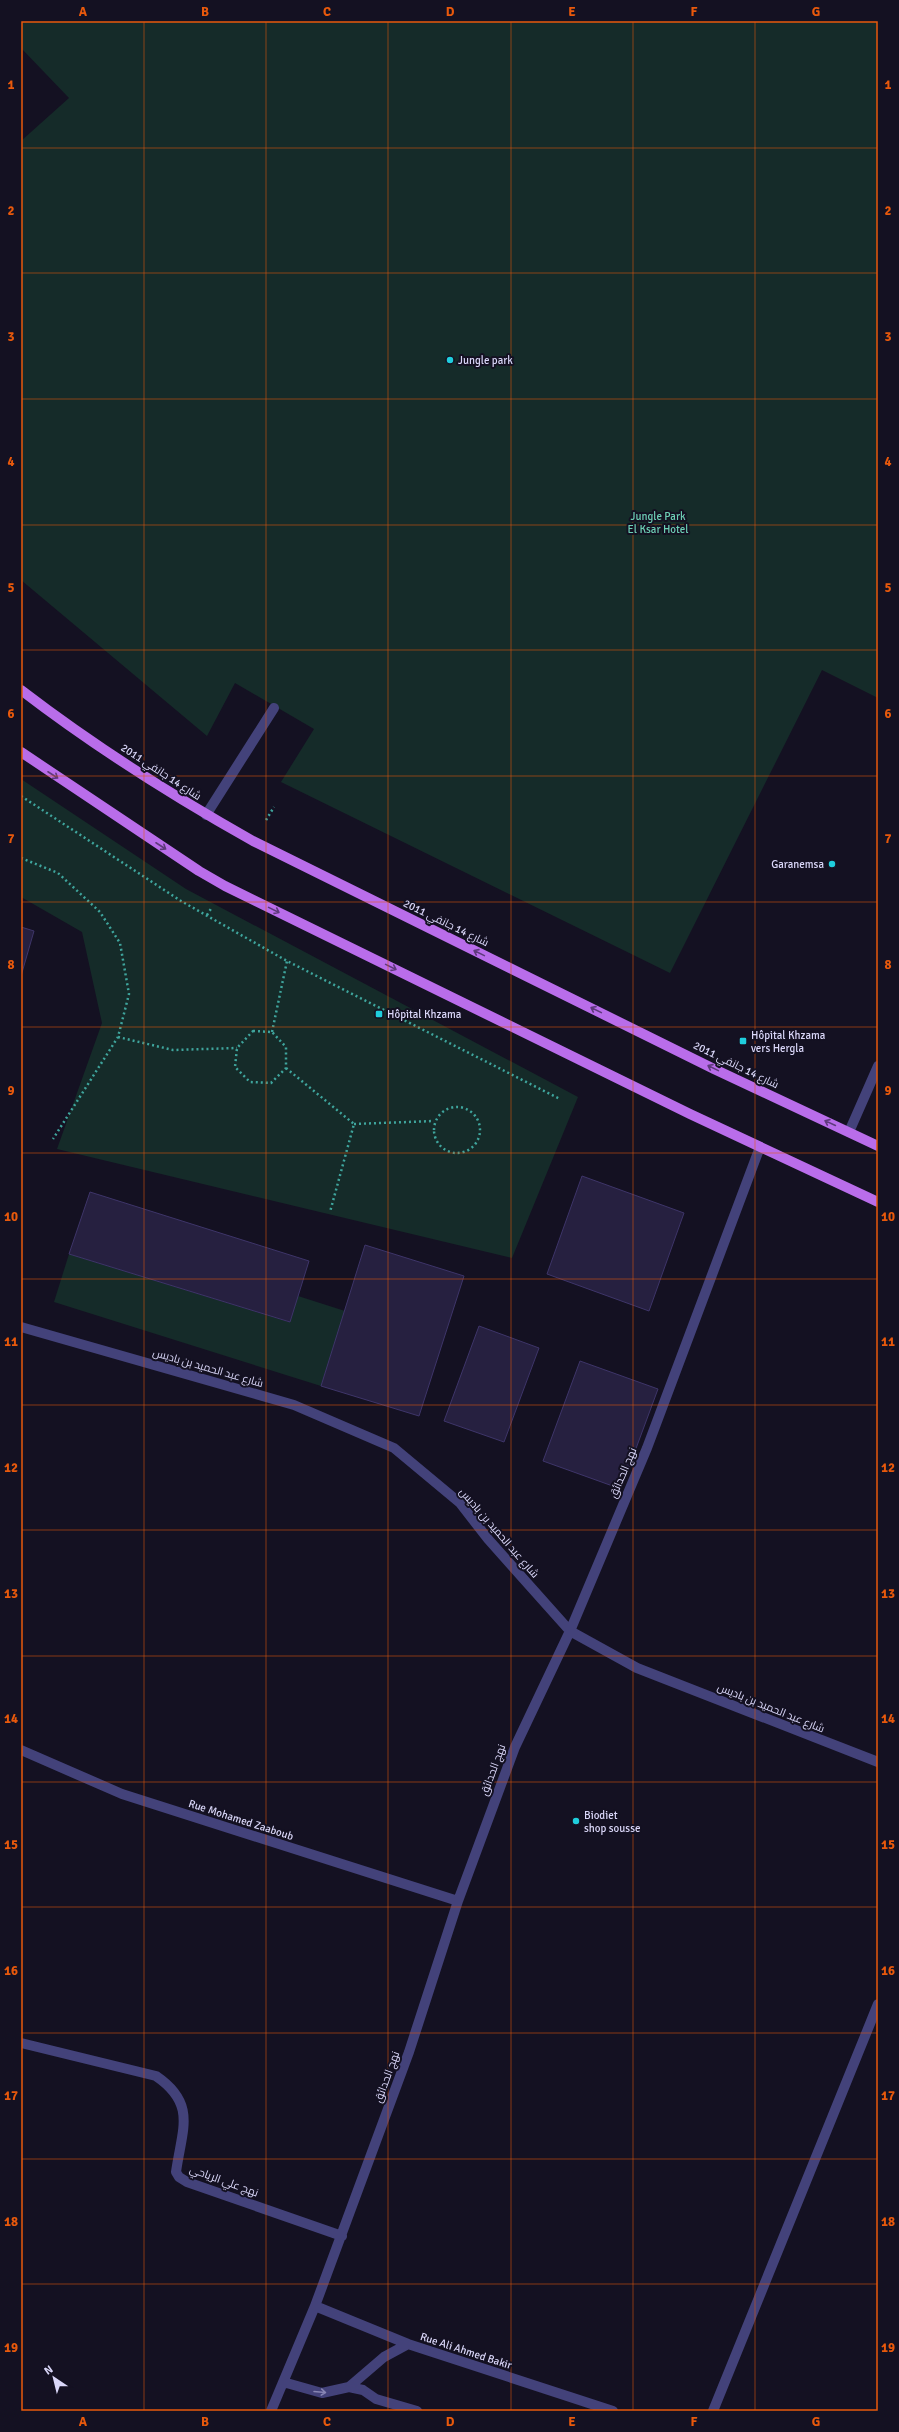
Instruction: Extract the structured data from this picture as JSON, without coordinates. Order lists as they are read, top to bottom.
{
  "streets": {
    "main road": ["شارع 14 جانفي 2011"],
    "street": [
      "شارع عبد الحميد بن باديس",
      "نهج الحدائق",
      "Rue Mohamed Zaaboub",
      "نهج علي الرياحي",
      "Rue Ali Ahmed Bakir"
    ]
  },
  "crossings": [
    ["شارع عبد الحميد بن باديس", "نهج الحدائق"],
    ["نهج الحدائق", "Rue Mohamed Zaaboub"],
    ["نهج الحدائق", "نهج علي الرياحي"],
    ["نهج الحدائق", "Rue Ali Ahmed Bakir"]
  ],
  "parks": ["Jungle Park El Ksar Hotel"],
  "places": {
    "other": ["Jungle park", "Garanemsa", "Biodiet shop sousse"],
    "transit": ["Hôpital Khzama", "Hôpital Khzama vers Hergla"]
  },
  "north": "top left",
  "grid": {
    "columns": [
      "A",
      "B",
      "C",
      "D",
      "E",
      "F",
      "G"
    ],
    "rows": [
      "1",
      "2",
      "3",
      "4",
      "5",
      "6",
      "7",
      "8",
      "9",
      "10",
      "11",
      "12",
      "13",
      "14",
      "15",
      "16",
      "17",
      "18",
      "19"
    ]
  }
}
